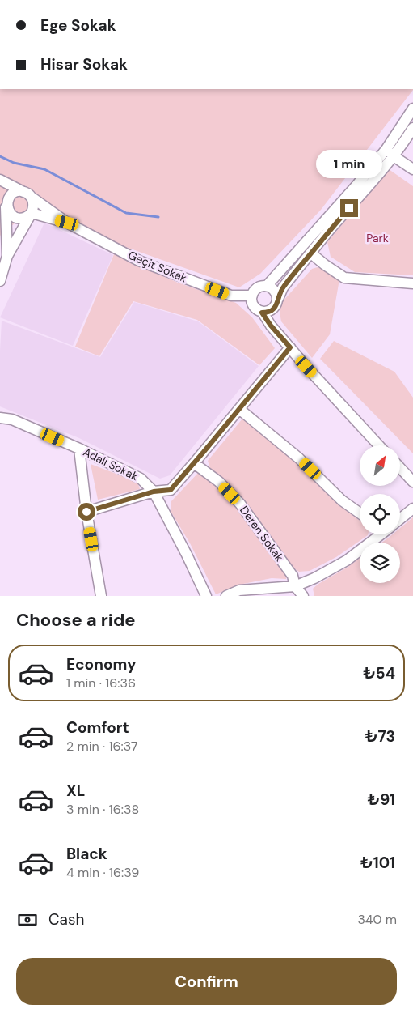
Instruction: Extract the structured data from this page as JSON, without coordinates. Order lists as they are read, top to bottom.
{
  "streets": {
    "street": ["Geçit Sokak", "Adalı Sokak", "Deren Sokak"]
  },
  "parks": ["Park"],
  "north": "top right",
  "page": {
    "banner": ["Ege Sokak", "Hisar Sokak"],
    "bubble": "1 min",
    "heading": "Choose a ride",
    "list": [
      {
        "name": "Economy",
        "note": "1 min · 16:36",
        "value": "₺54"
      },
      {
        "name": "Comfort",
        "note": "2 min · 16:37",
        "value": "₺73"
      },
      {
        "name": "XL",
        "note": "3 min · 16:38",
        "value": "₺91"
      },
      {
        "name": "Black",
        "note": "4 min · 16:39",
        "value": "₺101"
      }
    ],
    "pay": ["Cash", "340 m"],
    "buttons": "Confirm"
  }
}
